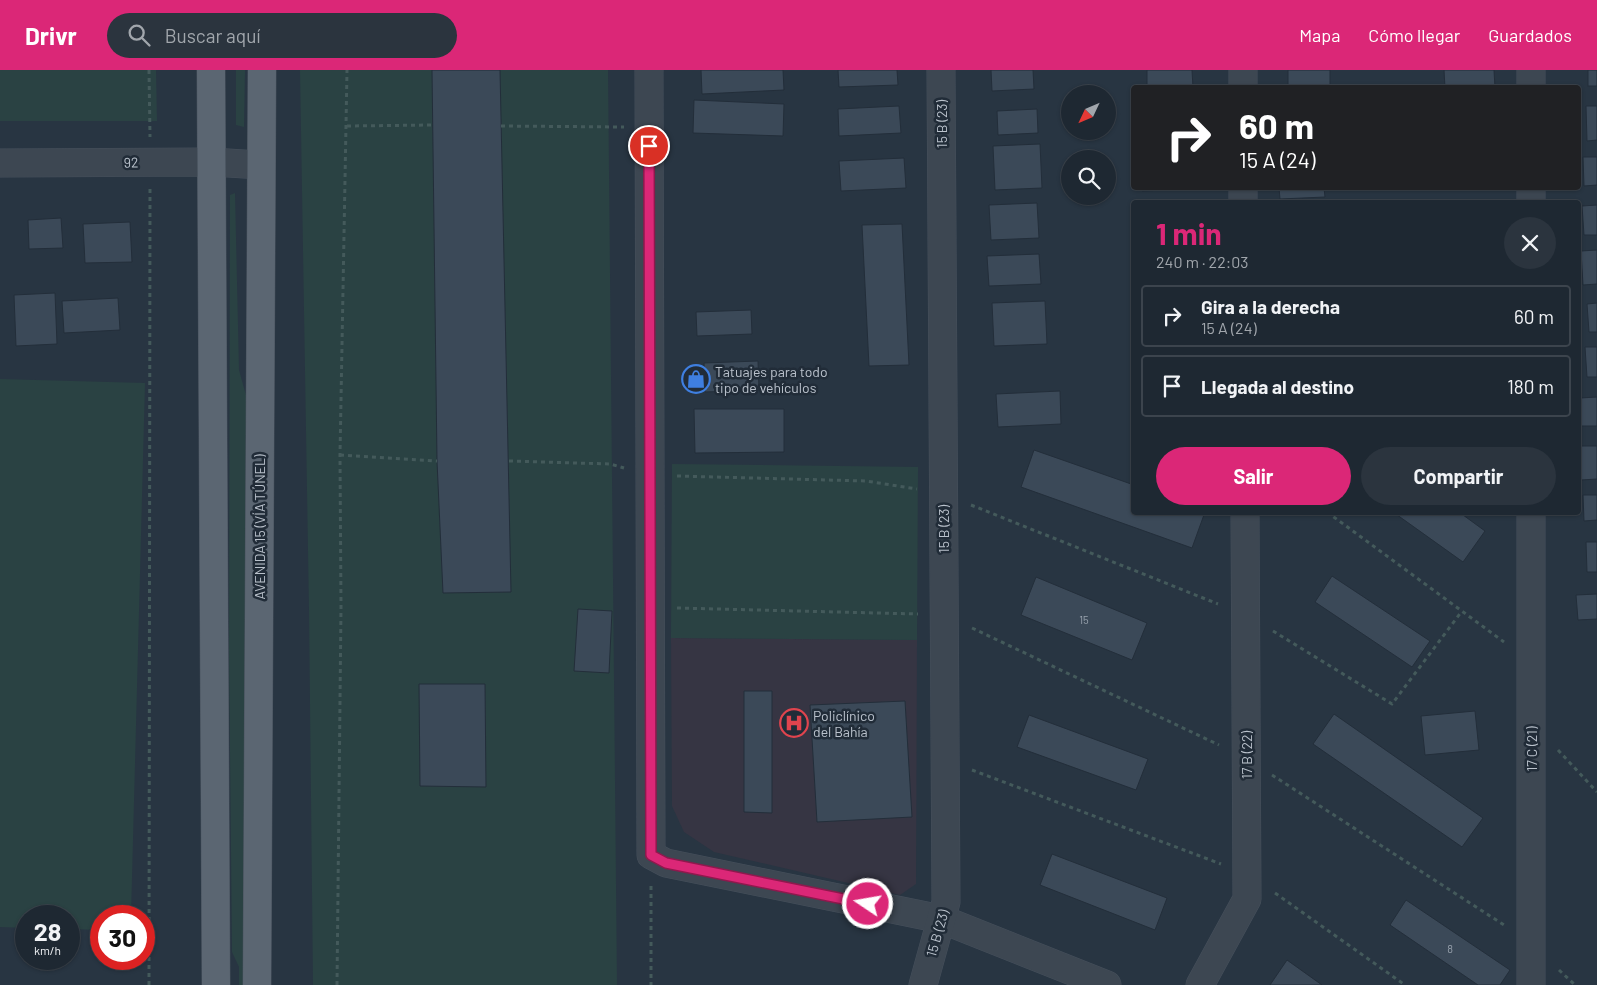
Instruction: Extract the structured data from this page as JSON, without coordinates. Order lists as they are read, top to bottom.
{
  "streets": {
    "main road": ["AVENIDA 15 (VÍA TÚNEL)"],
    "street": [
      "15 B (23)",
      "92",
      "17 C (21)",
      "17 B (22)"
    ]
  },
  "crossings": [
    ["92", "AVENIDA 15 (VÍA TÚNEL)"]
  ],
  "places": {
    "shop": ["Tatuajes para todo tipo de vehículos"],
    "hospital": ["Policlínico del Bahía"]
  },
  "house_numbers": ["15", "8"],
  "north": "bottom left",
  "page": {
    "header": "Drivr",
    "search": "Buscar aquí",
    "nav": ["Mapa", "Cómo llegar", "Guardados"],
    "turn": ["60 m", "15 A (24)"],
    "heading": ["1 min", "240 m · 22:03"],
    "list": [
      {
        "name": "Gira a la derecha",
        "note": "15 A (24)",
        "value": "60 m"
      },
      {
        "name": "Llegada al destino",
        "value": "180 m"
      }
    ],
    "buttons": ["Salir", "Compartir"],
    "speed": "28 km/h",
    "limit": "30"
  }
}
